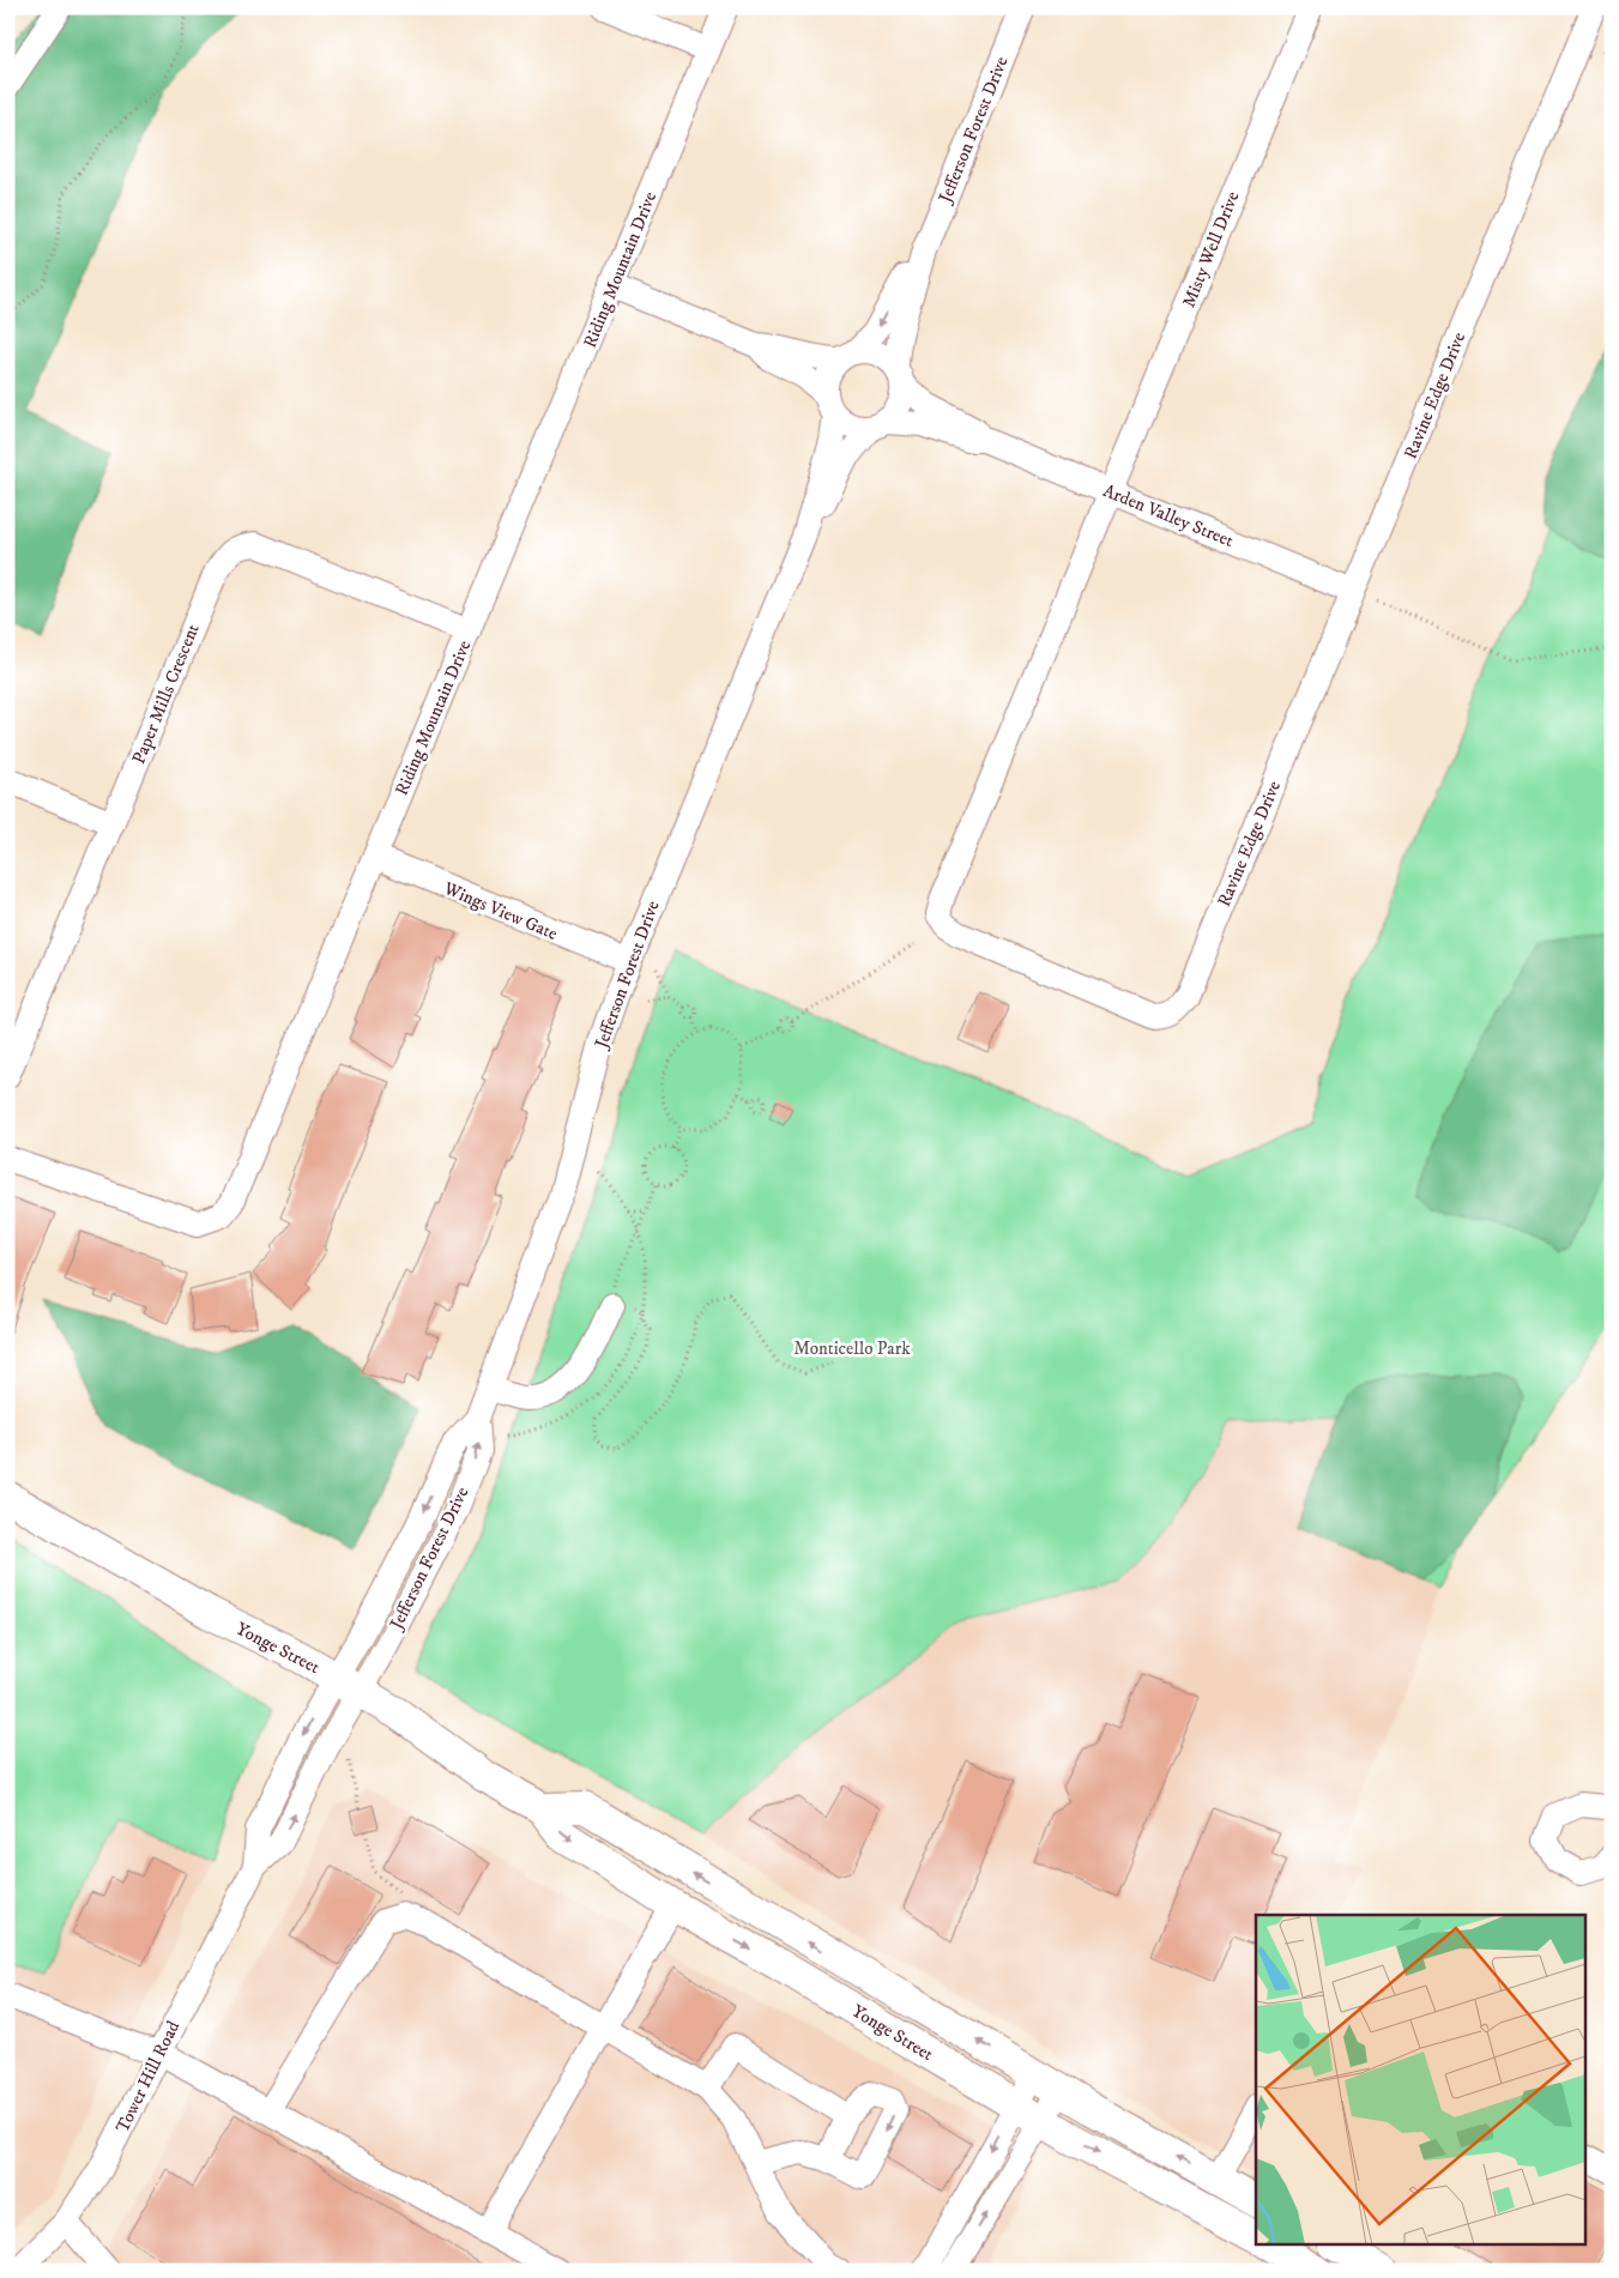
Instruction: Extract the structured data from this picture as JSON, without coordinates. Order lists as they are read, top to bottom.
{
  "streets": {
    "main road": ["Yonge Street"],
    "street": [
      "Jefferson Forest Drive",
      "Misty Well Drive",
      "Riding Mountain Drive",
      "Ravine Edge Drive",
      "Arden Valley Street",
      "Paper Mills Crescent",
      "Wings View Gate",
      "Tower Hill Road"
    ]
  },
  "crossings": [
    ["Jefferson Forest Drive", "Arden Valley Street"],
    ["Jefferson Forest Drive", "Wings View Gate"],
    ["Jefferson Forest Drive", "Yonge Street"],
    ["Jefferson Forest Drive", "Tower Hill Road"],
    ["Misty Well Drive", "Ravine Edge Drive"],
    ["Misty Well Drive", "Arden Valley Street"],
    ["Riding Mountain Drive", "Paper Mills Crescent"],
    ["Riding Mountain Drive", "Wings View Gate"],
    ["Ravine Edge Drive", "Arden Valley Street"],
    ["Yonge Street", "Tower Hill Road"]
  ],
  "parks": ["Monticello Park"]
}
